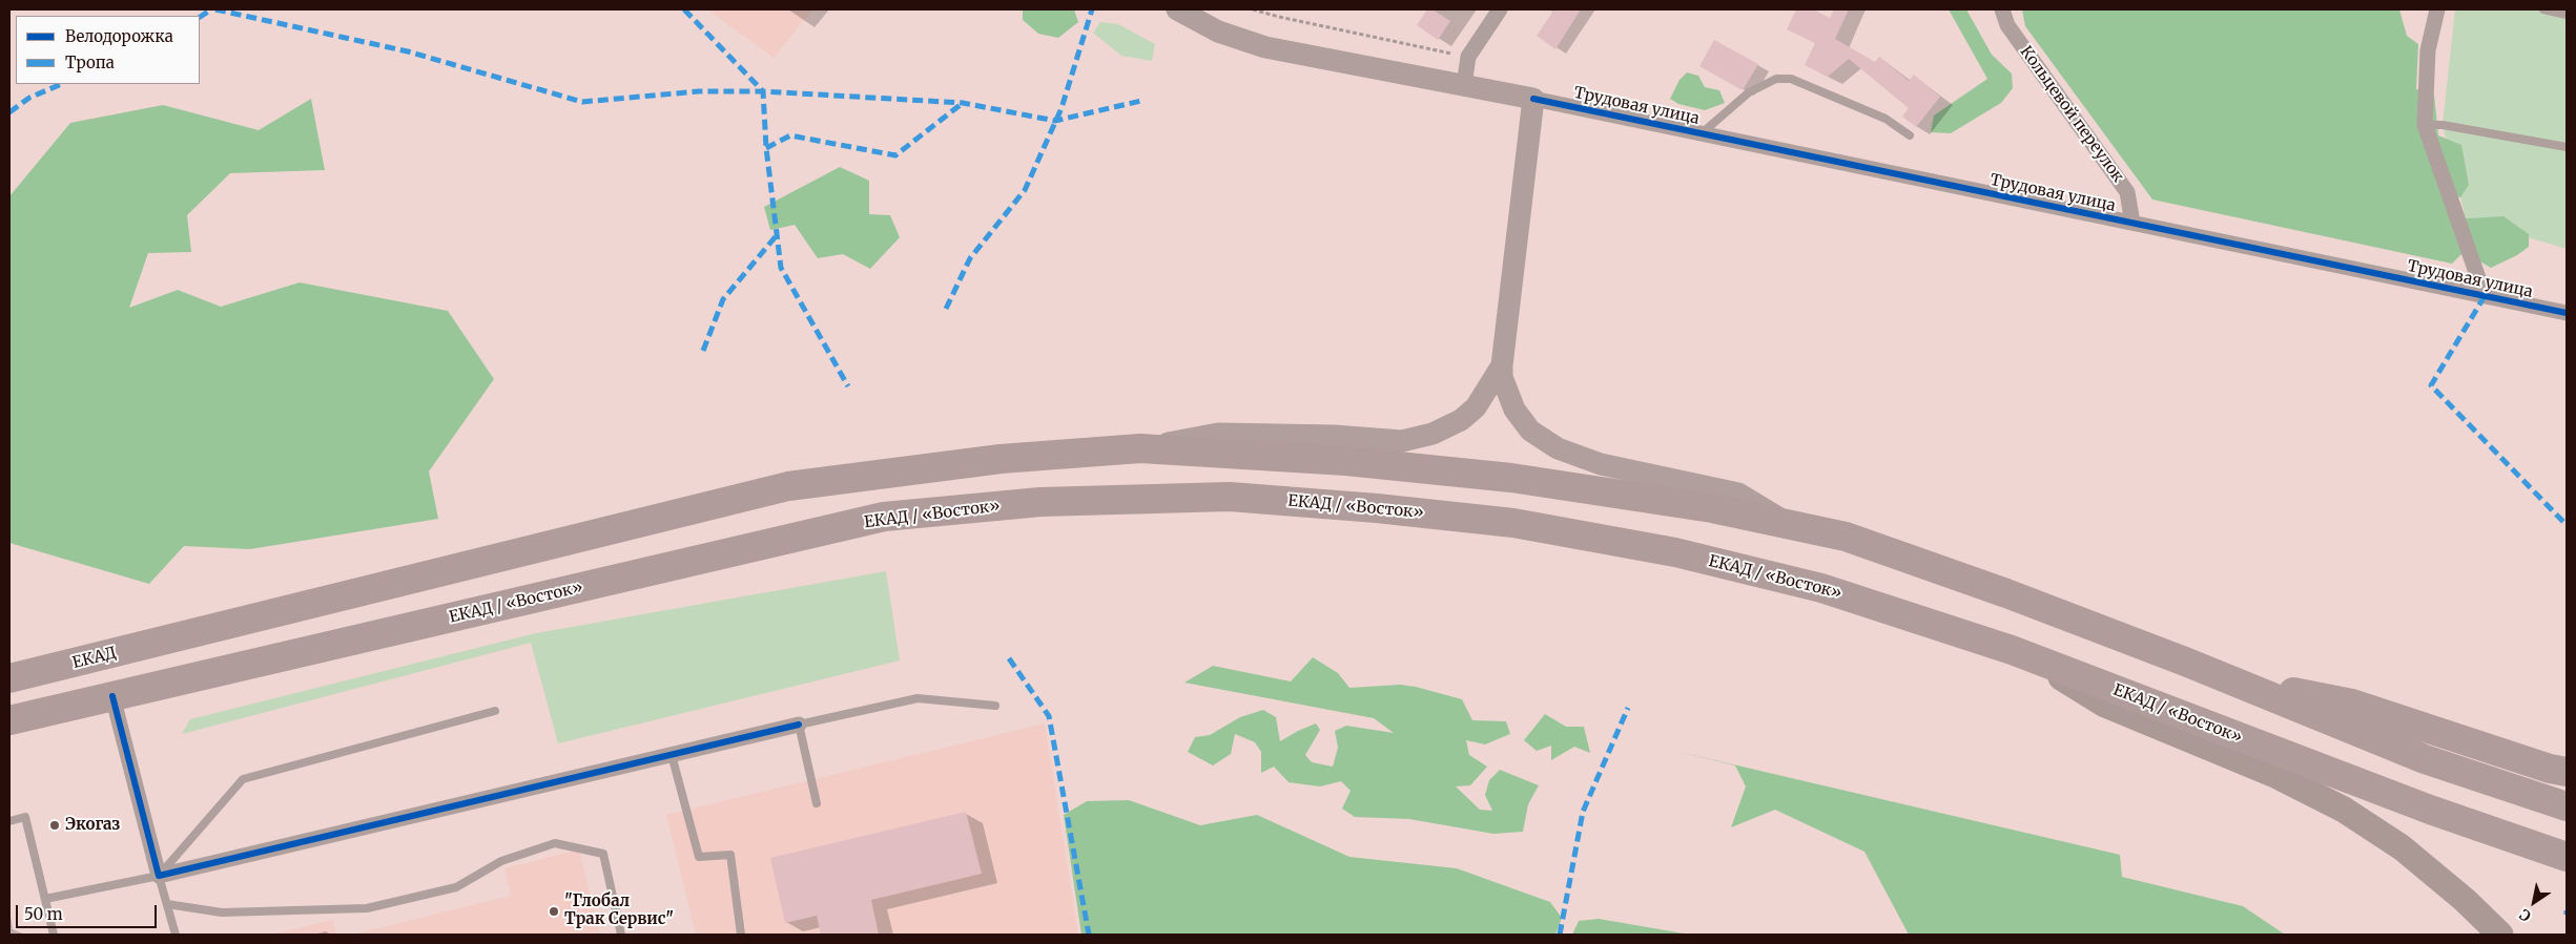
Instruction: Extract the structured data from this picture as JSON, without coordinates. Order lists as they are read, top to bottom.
{
  "streets": {
    "highway": ["ЕКАД / «Восток»", "ЕКАД"],
    "main road": ["Трудовая улица"],
    "street": ["Кольцевой переулок"]
  },
  "crossings": [
    ["Трудовая улица", "Кольцевой переулок"]
  ],
  "places": ["Экогаз", "\"Глобал Трак Сервис\""],
  "legend": ["Велодорожка", "Тропа"],
  "scale_bar": "50 m",
  "north": "bottom left"
}
